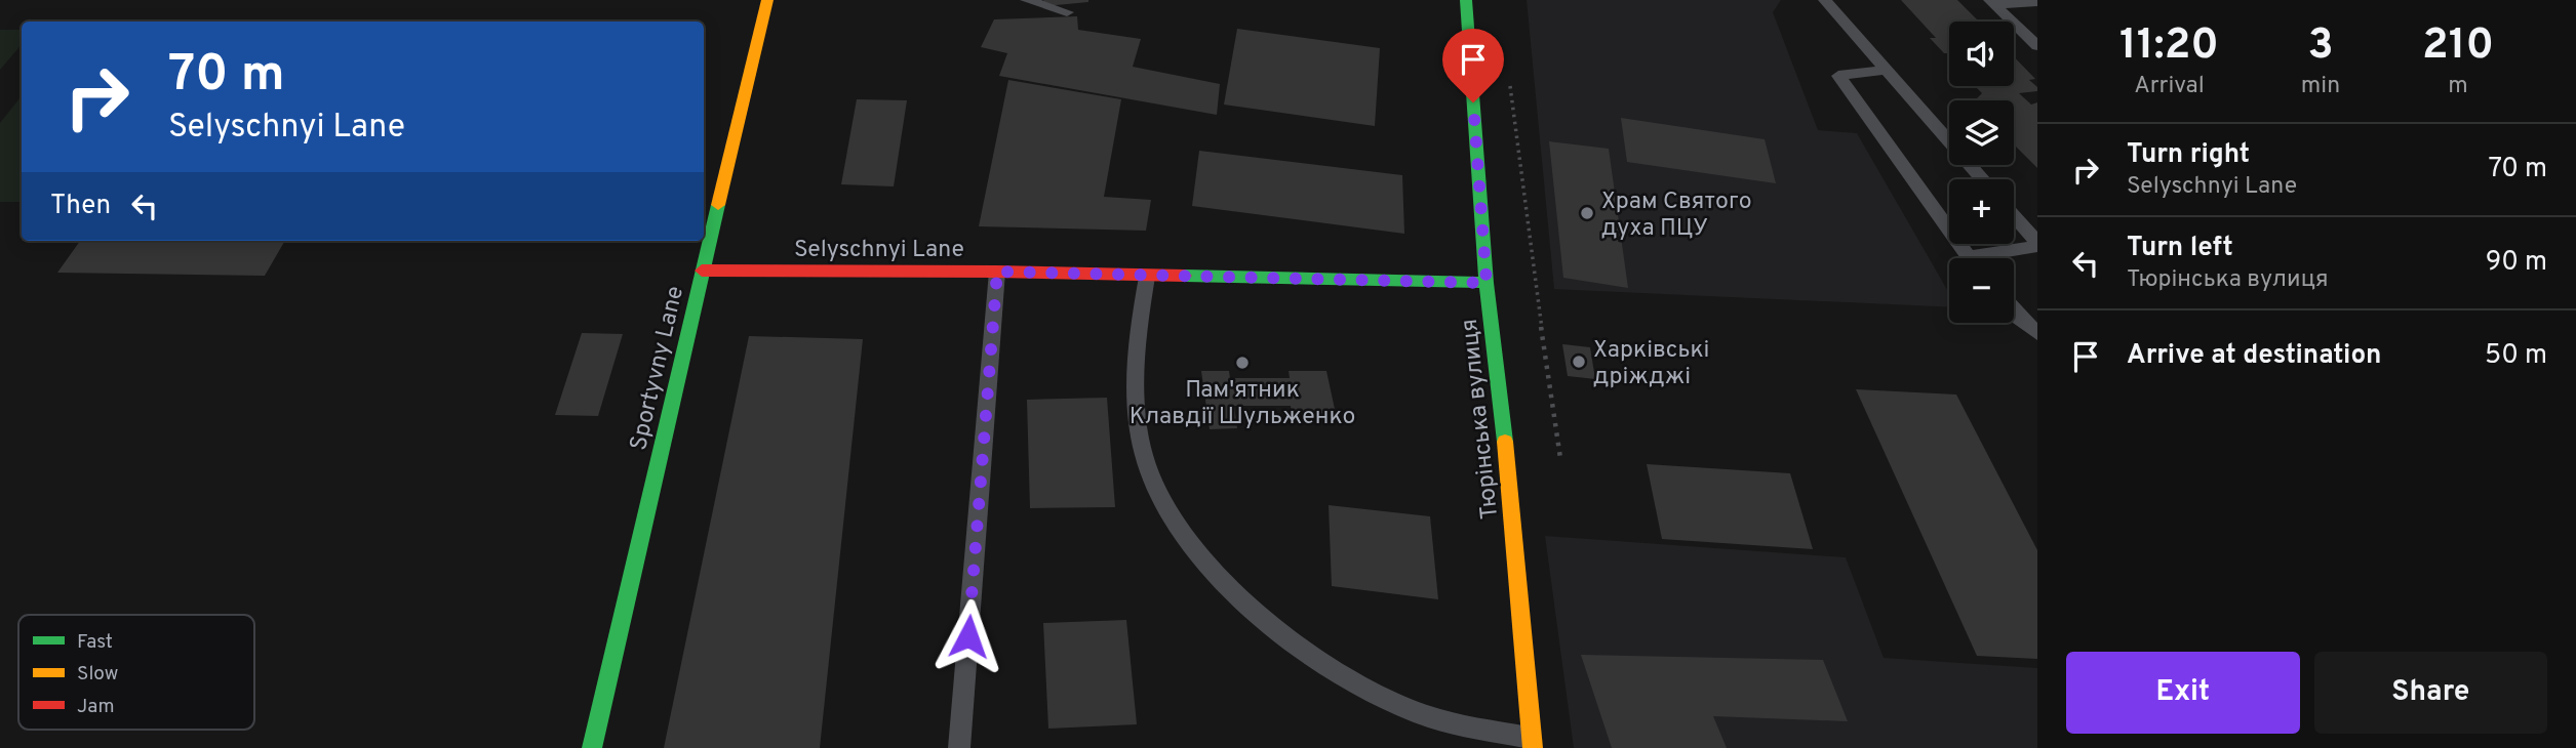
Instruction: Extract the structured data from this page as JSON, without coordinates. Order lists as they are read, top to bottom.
{
  "streets": {
    "street": ["Selyschnyi Lane", "Sportyvny Lane", "Тюрінська вулиця"]
  },
  "crossings": [
    ["Selyschnyi Lane", "Sportyvny Lane"],
    ["Selyschnyi Lane", "Тюрінська вулиця"]
  ],
  "places": ["Храм Святого духа ПЦУ", "Харківські дріжджі", "Пам'ятник Клавдії Шульженко"],
  "legend": ["Fast", "Slow", "Jam"],
  "page": {
    "eta": [
      "11:20",
      "Arrival",
      "3",
      "min",
      "210",
      "m"
    ],
    "map_buttons": ["+", "−"],
    "turn": ["70 m", "Selyschnyi Lane"],
    "list": [
      {
        "name": "Turn right",
        "note": "Selyschnyi Lane",
        "value": "70 m"
      },
      {
        "name": "Turn left",
        "note": "Тюрінська вулиця",
        "value": "90 m"
      },
      {
        "name": "Arrive at destination",
        "value": "50 m"
      }
    ],
    "then": "Then",
    "buttons": ["Exit", "Share"]
  }
}
